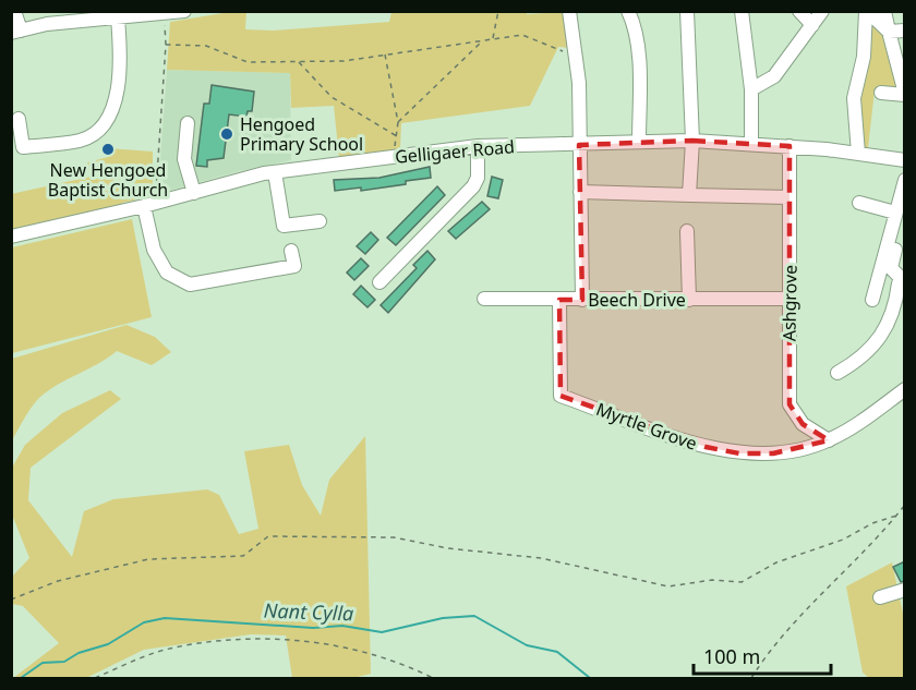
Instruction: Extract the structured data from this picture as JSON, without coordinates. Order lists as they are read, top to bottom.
{
  "streets": {
    "street": [
      "Gelligaer Road",
      "Beech Drive",
      "Ashgrove",
      "Myrtle Grove"
    ]
  },
  "crossings": [
    ["Gelligaer Road", "Ashgrove"],
    ["Beech Drive", "Ashgrove"],
    ["Beech Drive", "Myrtle Grove"],
    ["Ashgrove", "Myrtle Grove"]
  ],
  "water": ["Nant Cylla"],
  "places": ["Hengoed Primary School", "New Hengoed Baptist Church"],
  "scale_bar": "100 m"
}
